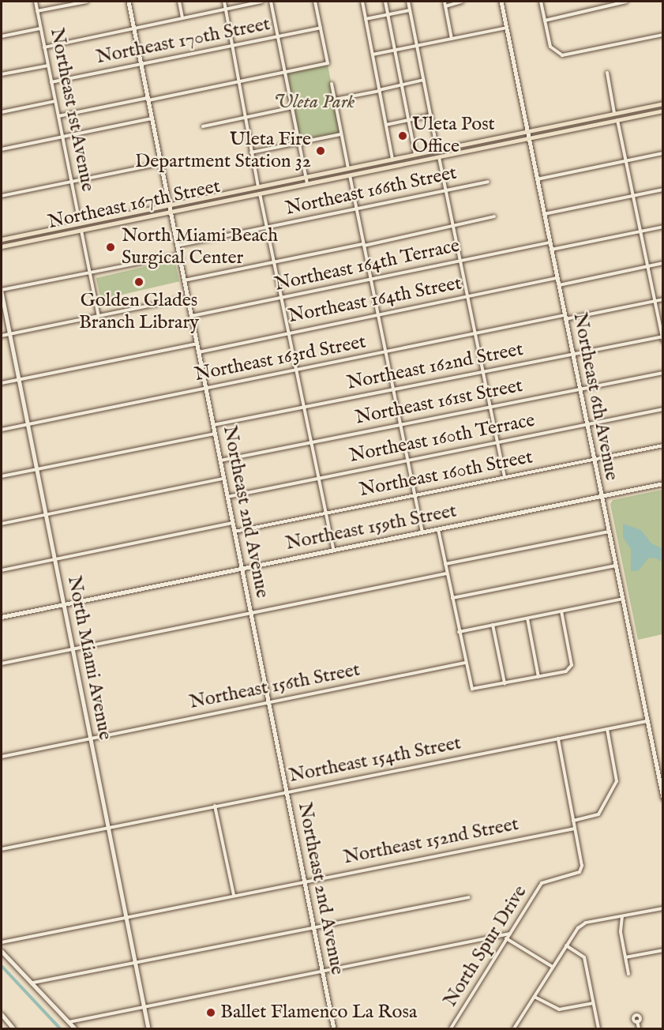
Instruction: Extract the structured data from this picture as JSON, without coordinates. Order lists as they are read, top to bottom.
{
  "streets": {
    "main road": ["Northeast 167th Street"],
    "street": [
      "Northeast 170th Street",
      "Northeast 1st Avenue",
      "Northeast 166th Street",
      "Northeast 164th Terrace",
      "Northeast 164th Street",
      "Northeast 163rd Street",
      "Northeast 162nd Street",
      "Northeast 6th Avenue",
      "Northeast 161st Street",
      "Northeast 160th Terrace",
      "Northeast 160th Street",
      "Northeast 2nd Avenue",
      "Northeast 159th Street",
      "North Miami Avenue",
      "Northeast 156th Street",
      "Northeast 154th Street",
      "Northeast 152nd Street",
      "North Spur Drive"
    ]
  },
  "crossings": [
    ["Northeast 170th Street", "Northeast 1st Avenue"],
    ["Northeast 170th Street", "Northeast 2nd Avenue"],
    ["Northeast 1st Avenue", "Northeast 167th Street"],
    ["Northeast 166th Street", "Northeast 2nd Avenue"],
    ["Northeast 167th Street", "Northeast 6th Avenue"],
    ["Northeast 167th Street", "Northeast 2nd Avenue"],
    ["Northeast 164th Terrace", "Northeast 6th Avenue"],
    ["Northeast 164th Terrace", "Northeast 2nd Avenue"],
    ["Northeast 164th Street", "Northeast 6th Avenue"],
    ["Northeast 164th Street", "Northeast 2nd Avenue"],
    ["Northeast 163rd Street", "Northeast 6th Avenue"],
    ["Northeast 163rd Street", "Northeast 2nd Avenue"],
    ["Northeast 163rd Street", "North Miami Avenue"],
    ["Northeast 162nd Street", "Northeast 6th Avenue"],
    ["Northeast 162nd Street", "Northeast 2nd Avenue"],
    ["Northeast 6th Avenue", "Northeast 161st Street"],
    ["Northeast 6th Avenue", "Northeast 160th Terrace"],
    ["Northeast 6th Avenue", "Northeast 160th Street"],
    ["Northeast 6th Avenue", "Northeast 159th Street"],
    ["Northeast 6th Avenue", "Northeast 154th Street"],
    ["Northeast 161st Street", "Northeast 2nd Avenue"],
    ["Northeast 160th Terrace", "Northeast 2nd Avenue"],
    ["Northeast 160th Street", "Northeast 2nd Avenue"],
    ["Northeast 2nd Avenue", "Northeast 159th Street"],
    ["Northeast 2nd Avenue", "Northeast 156th Street"],
    ["Northeast 2nd Avenue", "Northeast 154th Street"],
    ["Northeast 2nd Avenue", "Northeast 152nd Street"],
    ["Northeast 159th Street", "North Miami Avenue"],
    ["North Miami Avenue", "Northeast 156th Street"],
    ["North Miami Avenue", "Northeast 154th Street"],
    ["North Miami Avenue", "Northeast 152nd Street"],
    ["Northeast 152nd Street", "North Spur Drive"]
  ],
  "parks": ["Uleta Park"],
  "places": [
    "Uleta Post Office",
    "Uleta Fire Department Station 32",
    "North Miami Beach Surgical Center",
    "Golden Glades Branch Library",
    "Ballet Flamenco La Rosa"
  ]
}
